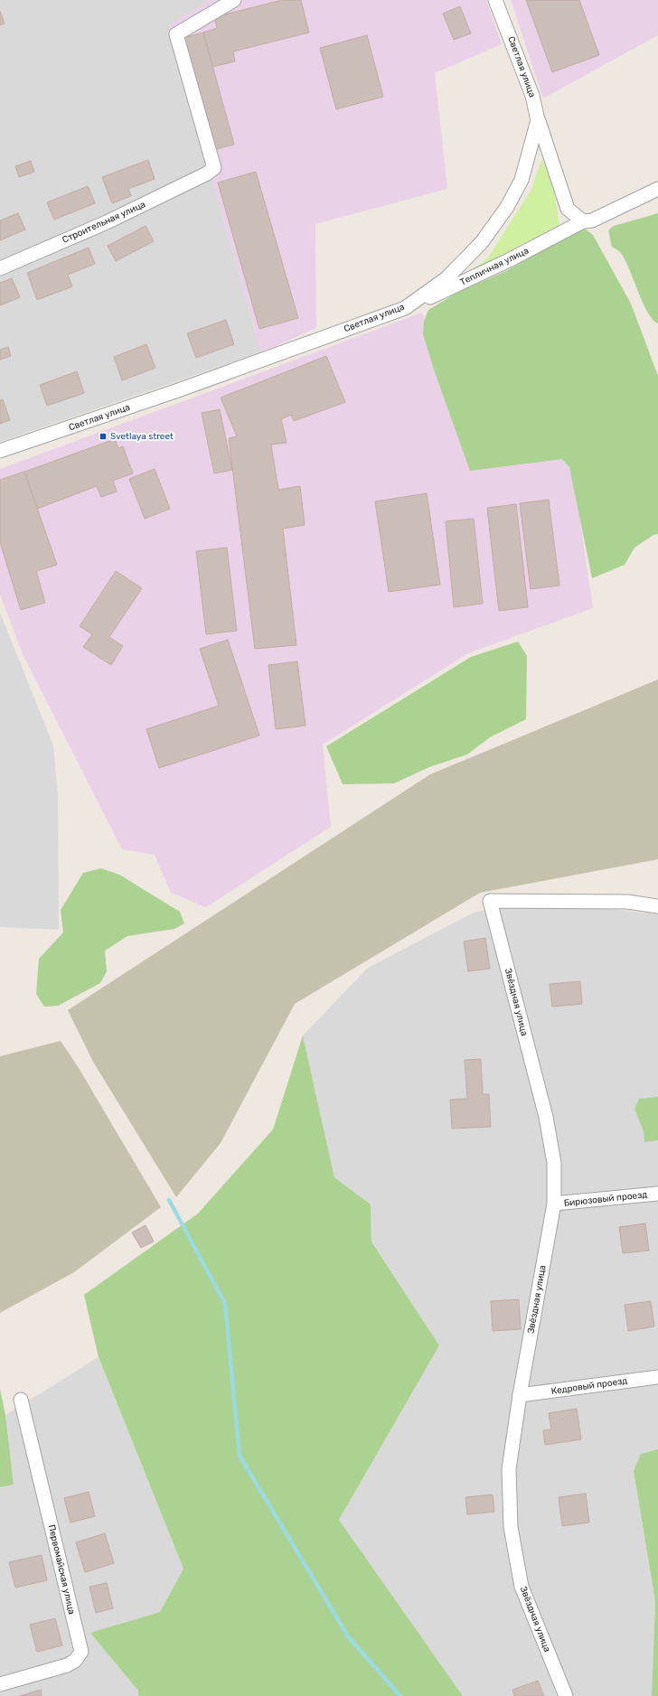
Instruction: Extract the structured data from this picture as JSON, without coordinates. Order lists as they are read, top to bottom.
{
  "streets": {
    "street": [
      "Светлая улица",
      "Строительная улица",
      "Тепличная улица",
      "Звёздная улица",
      "Бирюзовый проезд",
      "Кедровый проезд",
      "Первомайская улица"
    ]
  },
  "crossings": [
    ["Светлая улица", "Тепличная улица"],
    ["Звёздная улица", "Бирюзовый проезд"],
    ["Звёздная улица", "Кедровый проезд"]
  ],
  "places": {
    "transit": ["Svetlaya street"]
  }
}
